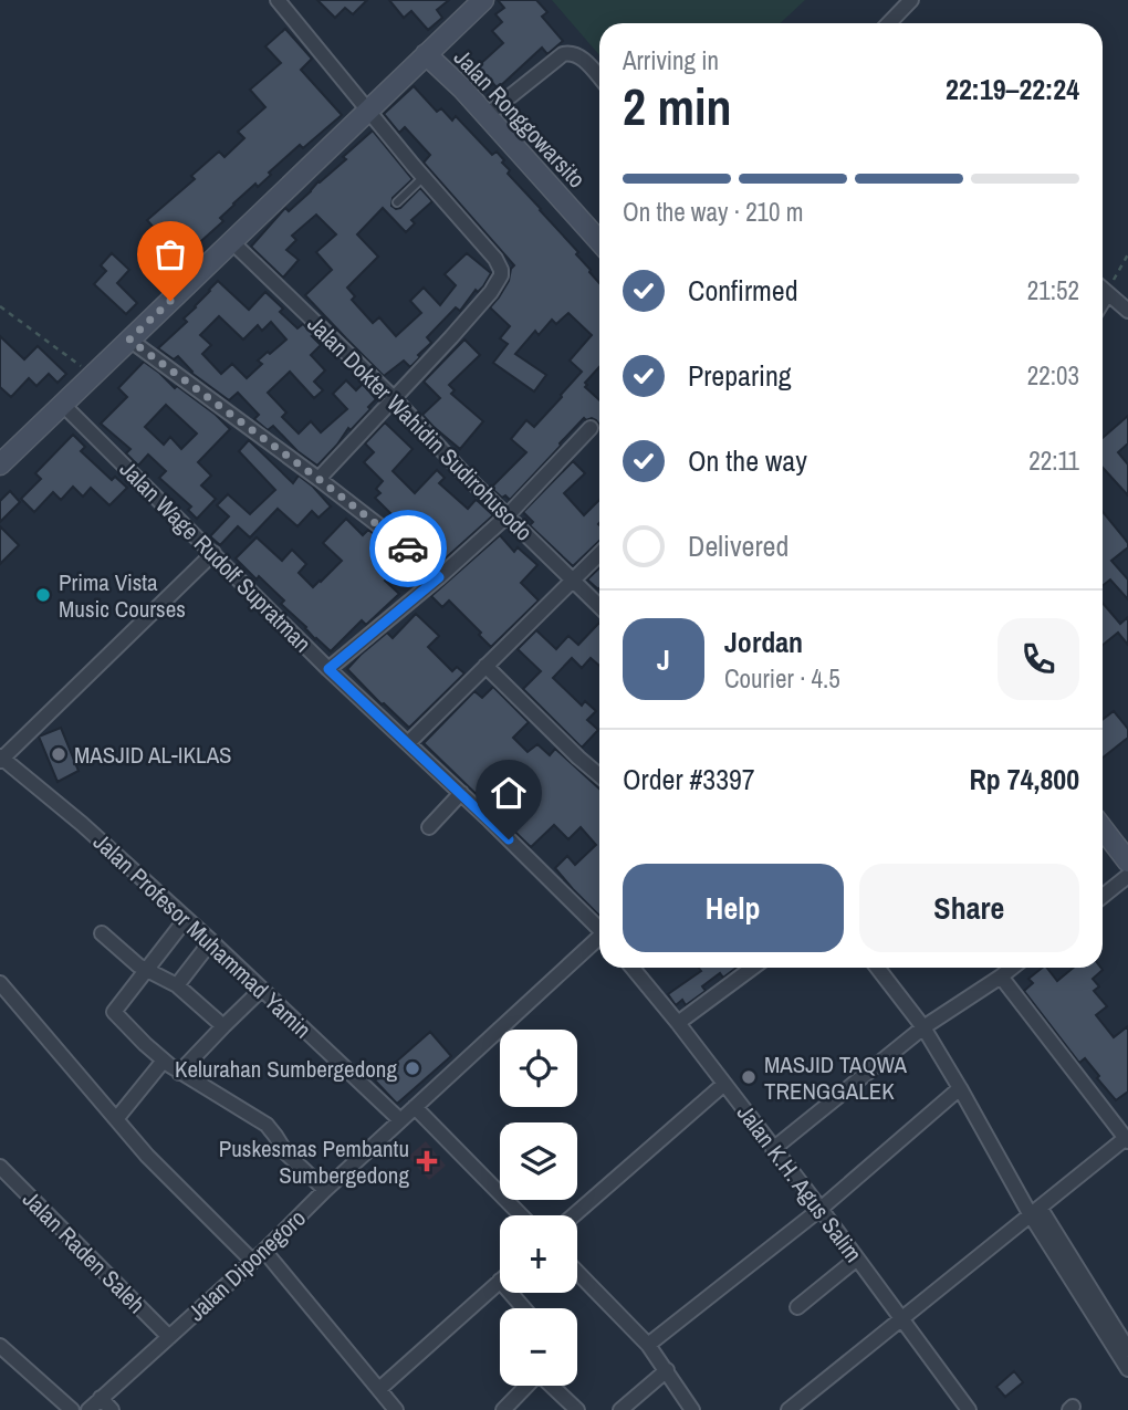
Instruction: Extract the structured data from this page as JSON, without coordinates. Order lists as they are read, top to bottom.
{
  "streets": {
    "main road": ["Jalan Ronggowarsito"],
    "street": [
      "Jalan Dokter Wahidin Sudirohusodo",
      "Jalan Wage Rudolf Supratman",
      "Jalan Profesor Muhammad Yamin",
      "Jalan K.H. Agus Salim",
      "Jalan Raden Saleh",
      "Jalan Diponegoro"
    ]
  },
  "crossings": [
    ["Jalan Profesor Muhammad Yamin", "Jalan Diponegoro"],
    ["Jalan Raden Saleh", "Jalan Diponegoro"]
  ],
  "places": {
    "other": [
      "Prima Vista Music Courses",
      "MASJID AL-IKLAS",
      "Kelurahan Sumbergedong",
      "MASJID TAQWA TRENGGALEK"
    ],
    "health": ["Puskesmas Pembantu Sumbergedong"]
  },
  "page": {
    "heading": ["2 min", "Arriving in", "22:19–22:24"],
    "panel": [
      "Jordan",
      "Courier · 4.5",
      "Order #3397",
      "Rp 74,800"
    ],
    "bar": "On the way · 210 m",
    "list": [
      ["Confirmed", "21:52"],
      ["Preparing", "22:03"],
      ["On the way", "22:11"],
      "Delivered"
    ],
    "round": "J",
    "buttons": ["Help", "Share"],
    "map_buttons": ["+", "−"]
  }
}
